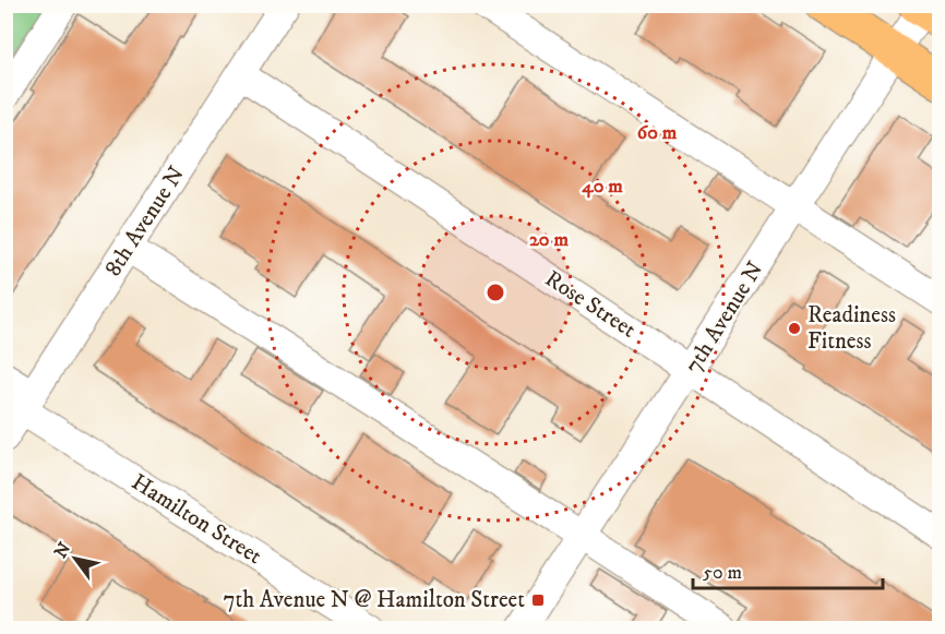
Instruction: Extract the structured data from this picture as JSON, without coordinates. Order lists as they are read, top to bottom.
{
  "streets": {
    "street": [
      "8th Avenue N",
      "Rose Street",
      "7th Avenue N",
      "Hamilton Street"
    ]
  },
  "crossings": [
    ["8th Avenue N", "Rose Street"],
    ["8th Avenue N", "Hamilton Street"],
    ["Rose Street", "7th Avenue N"]
  ],
  "places": {
    "other": ["Readiness Fitness"],
    "transit": ["7th Avenue N @ Hamilton Street"]
  },
  "scale_bar": "50 m",
  "north": "top left",
  "rings": ["60 m", "40 m", "20 m"]
}
